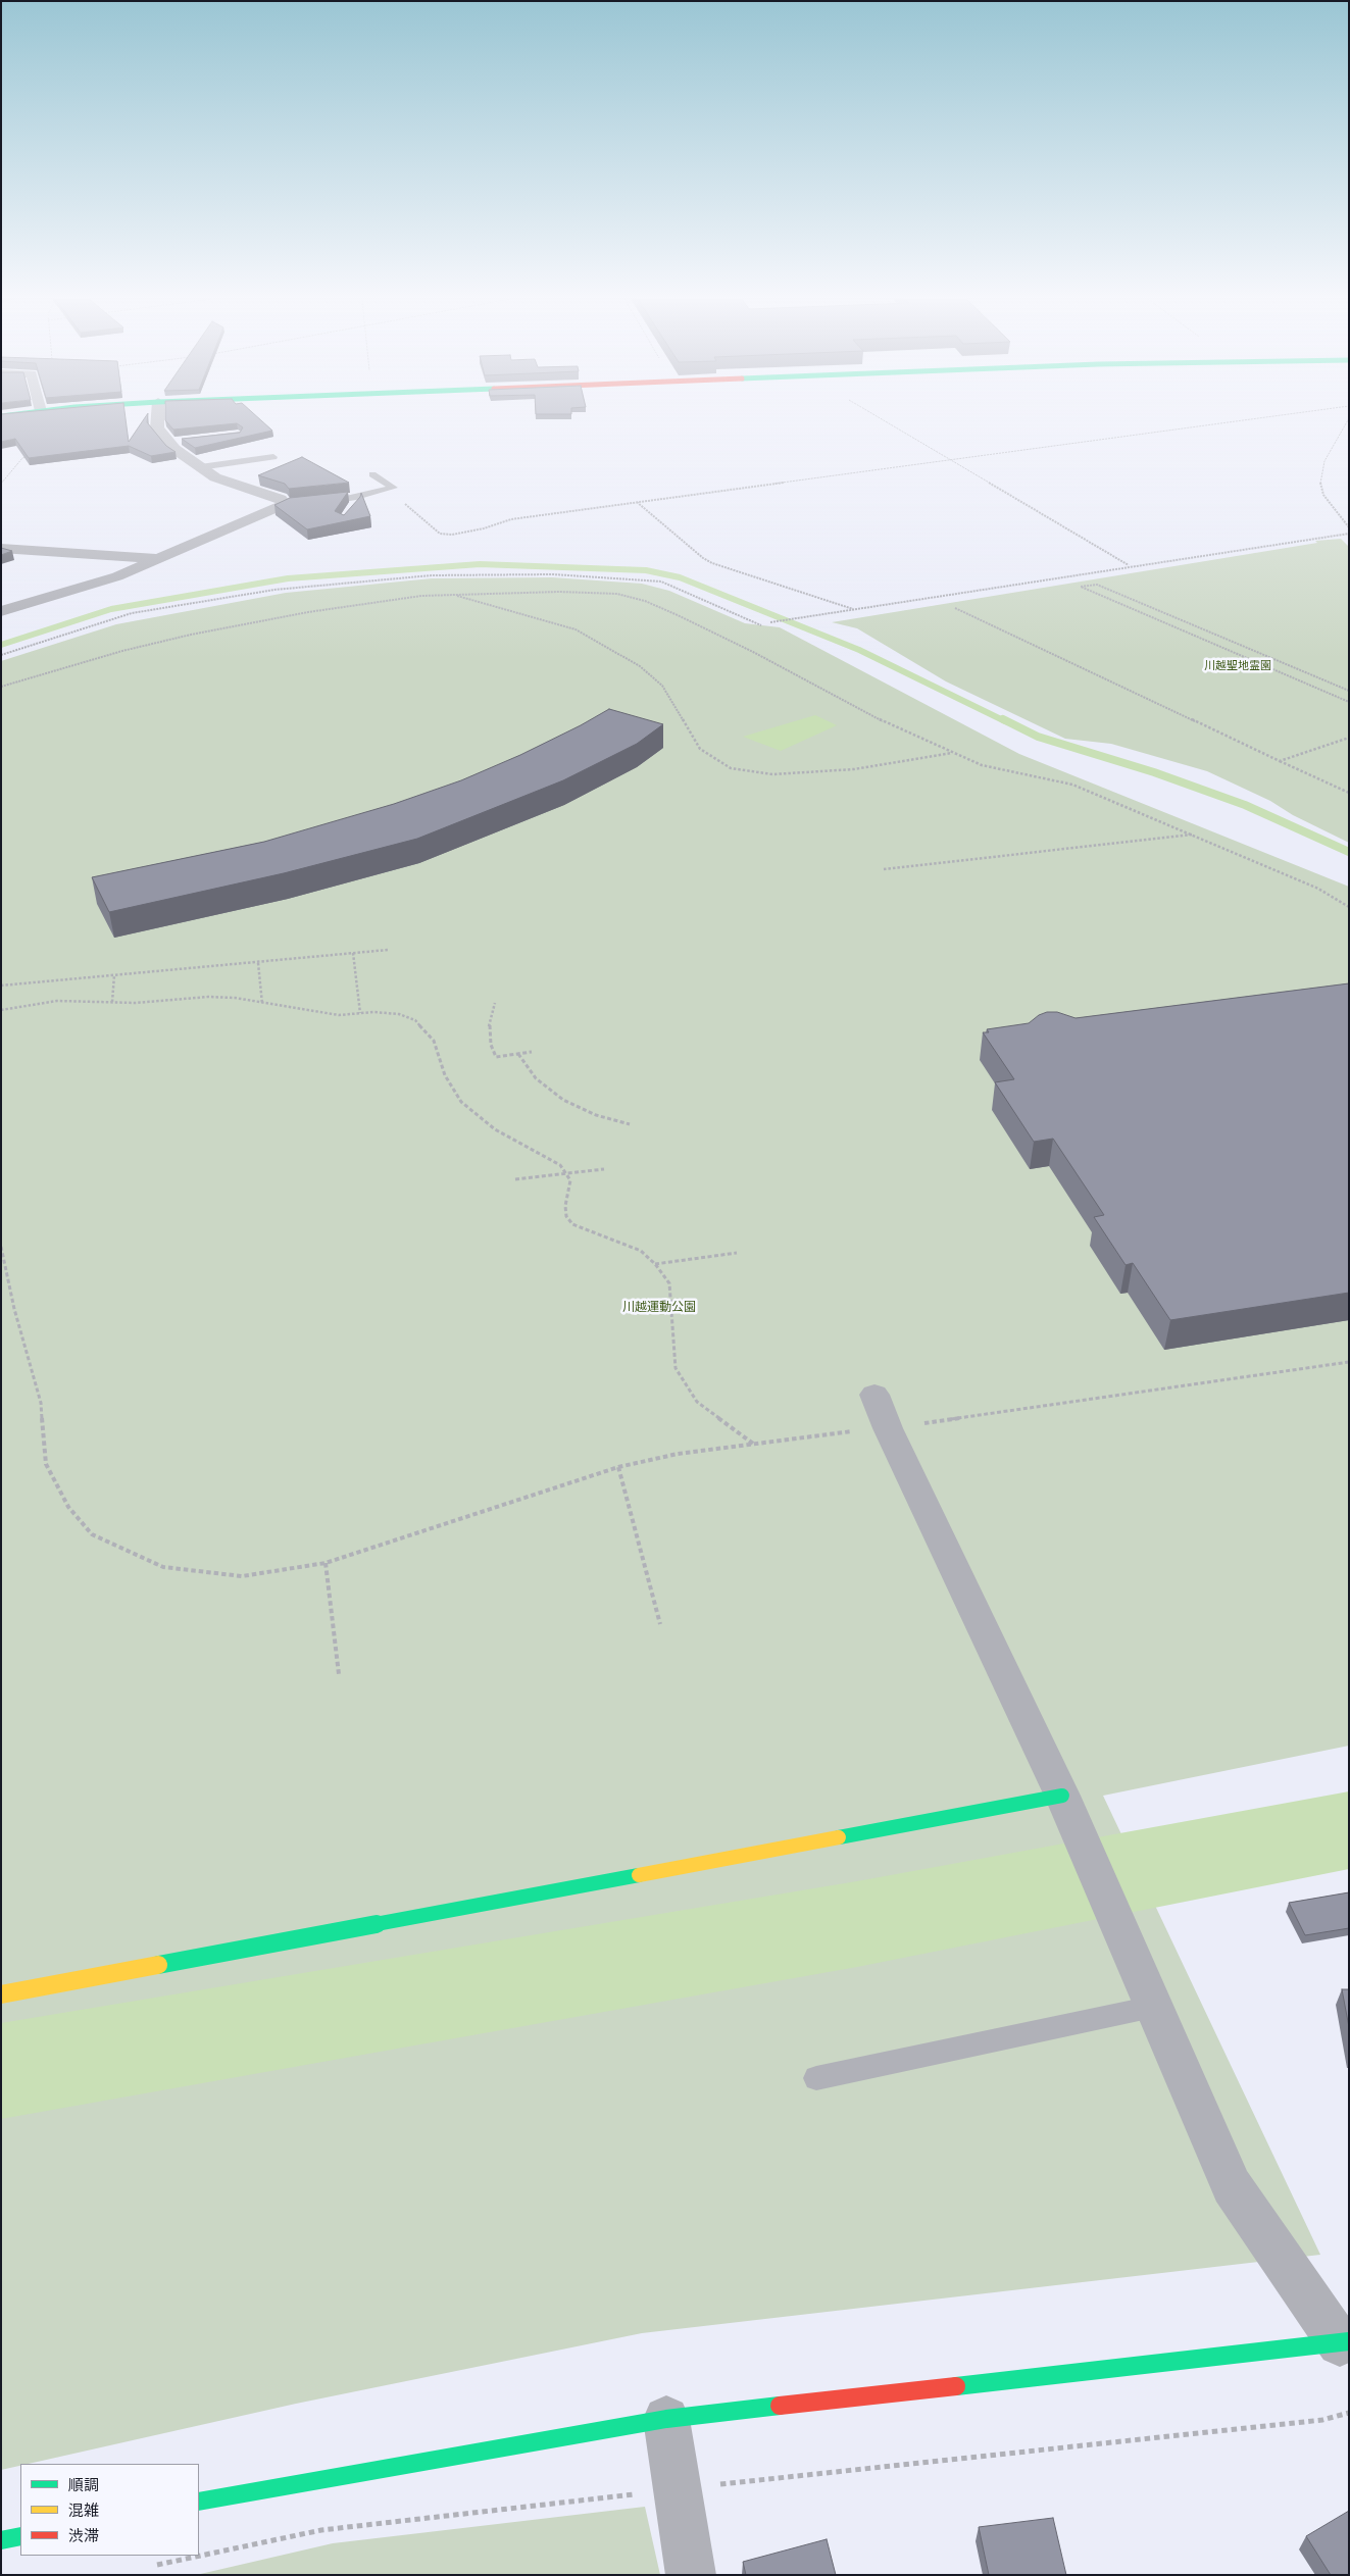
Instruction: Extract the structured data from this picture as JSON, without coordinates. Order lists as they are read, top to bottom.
{
  "parks": ["川越聖地霊園", "川越運動公園"],
  "legend": ["順調", "混雑", "渋滞"]
}
